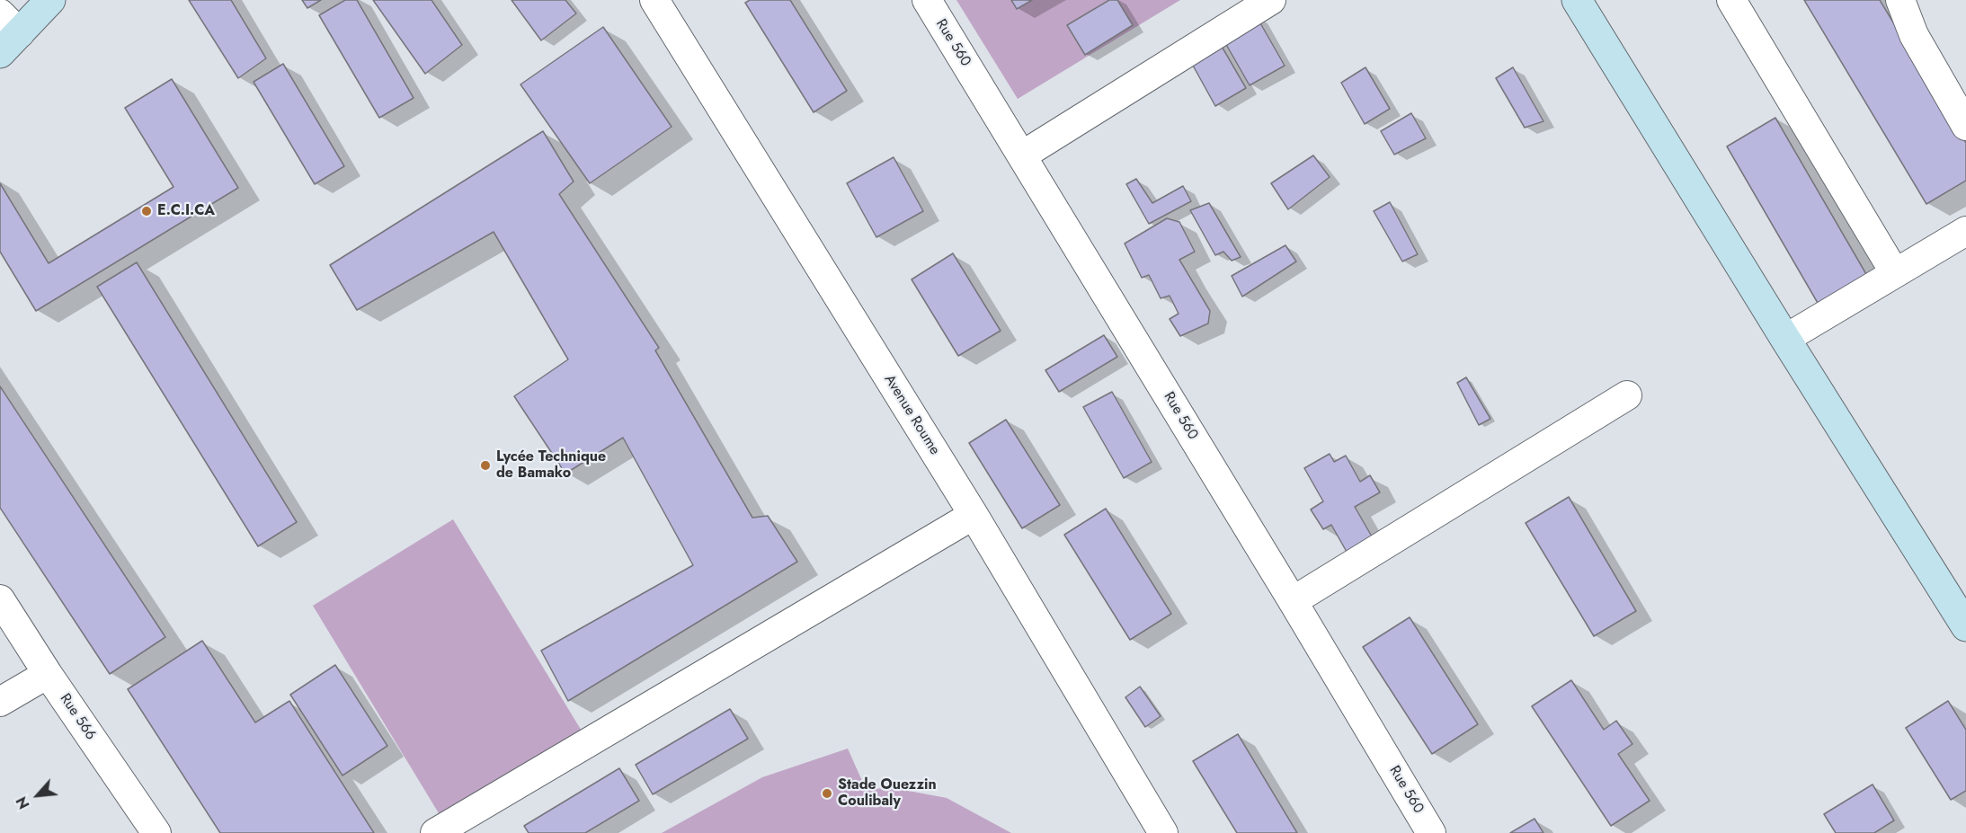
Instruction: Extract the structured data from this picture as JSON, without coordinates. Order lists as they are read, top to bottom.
{
  "streets": {
    "street": ["Rue 560", "Avenue Roume", "Rue 566"]
  },
  "places": ["E.C.I.CA", "Lycée Technique de Bamako", "Stade Ouezzin Coulibaly"],
  "north": "bottom left"
}
